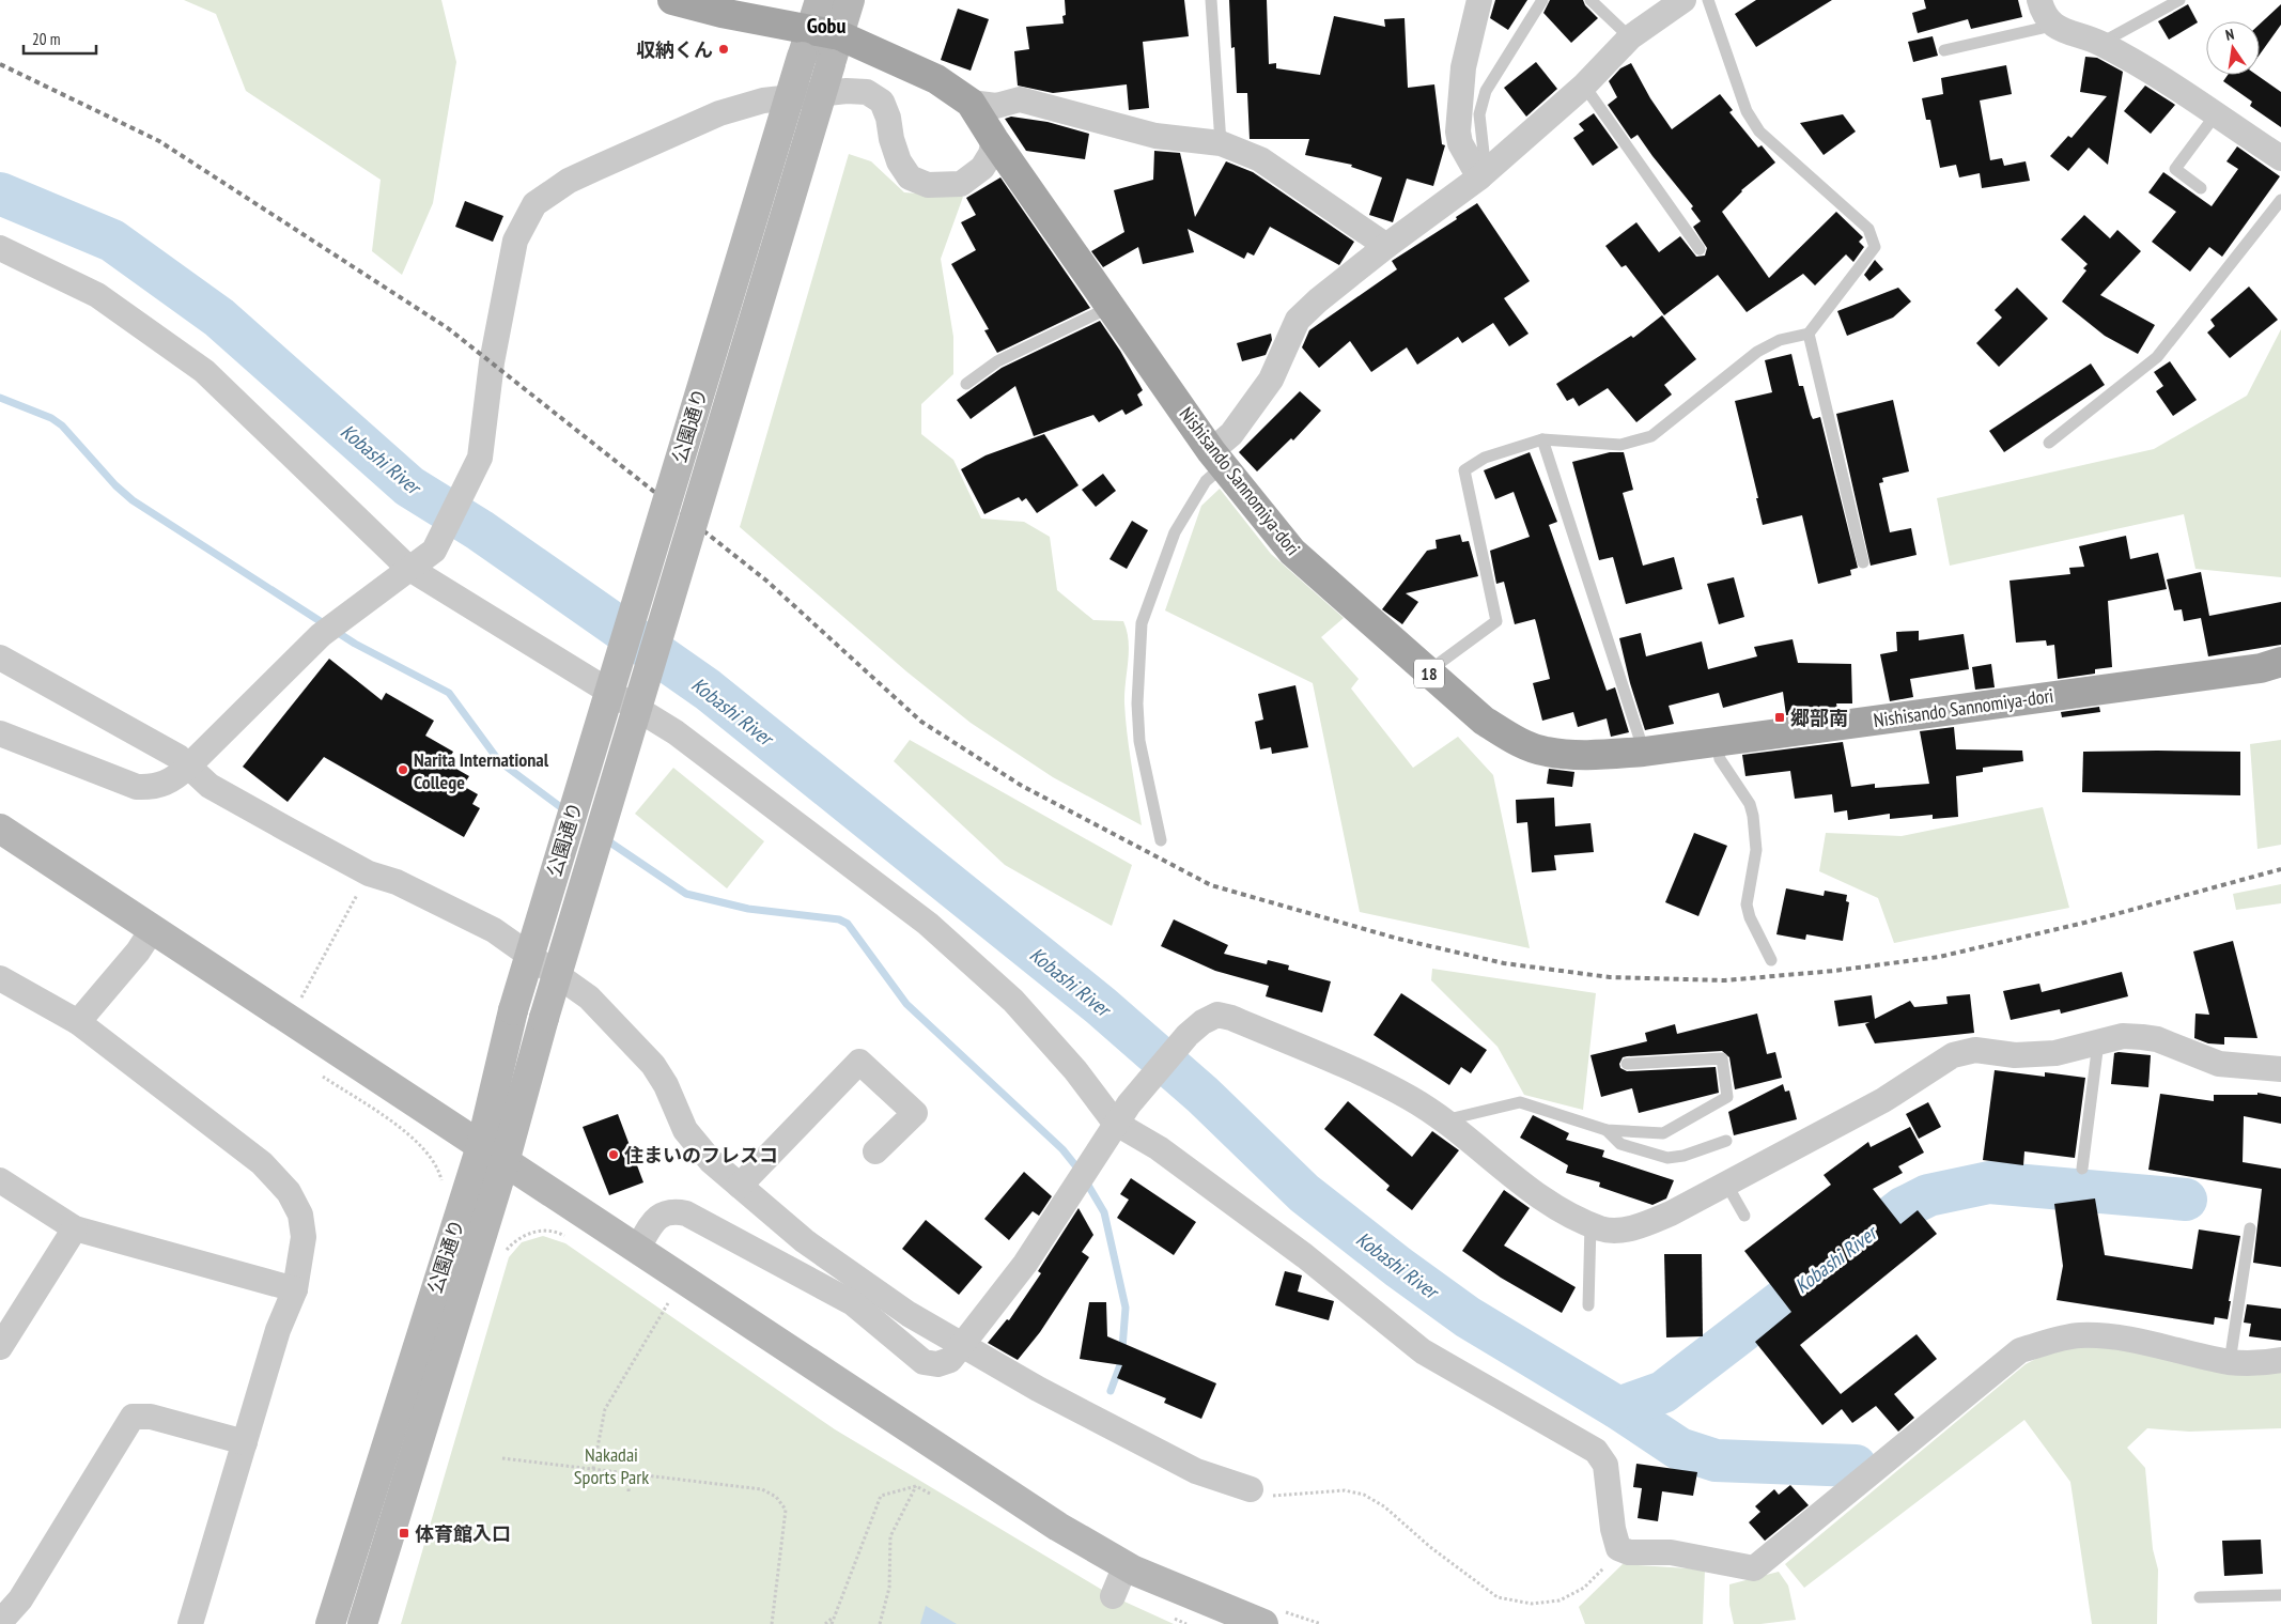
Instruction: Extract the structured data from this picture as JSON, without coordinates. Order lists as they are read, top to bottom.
{
  "streets": {
    "main road": ["Nishisando Sannomiya-dori", "18"],
    "street": ["公園通り"]
  },
  "crossings": [
    ["公園通り", "Nishisando Sannomiya-dori"],
    ["公園通り", "18"],
    ["Nishisando Sannomiya-dori", "18"]
  ],
  "districts": ["Gobu"],
  "water": ["Kobashi River"],
  "parks": ["Nakadai Sports Park"],
  "places": {
    "other": ["収納くん", "Narita International College", "住まいのフレスコ"],
    "transit": ["郷部南", "体育館入口"]
  },
  "scale_bar": "20 m",
  "north": "top"
}
